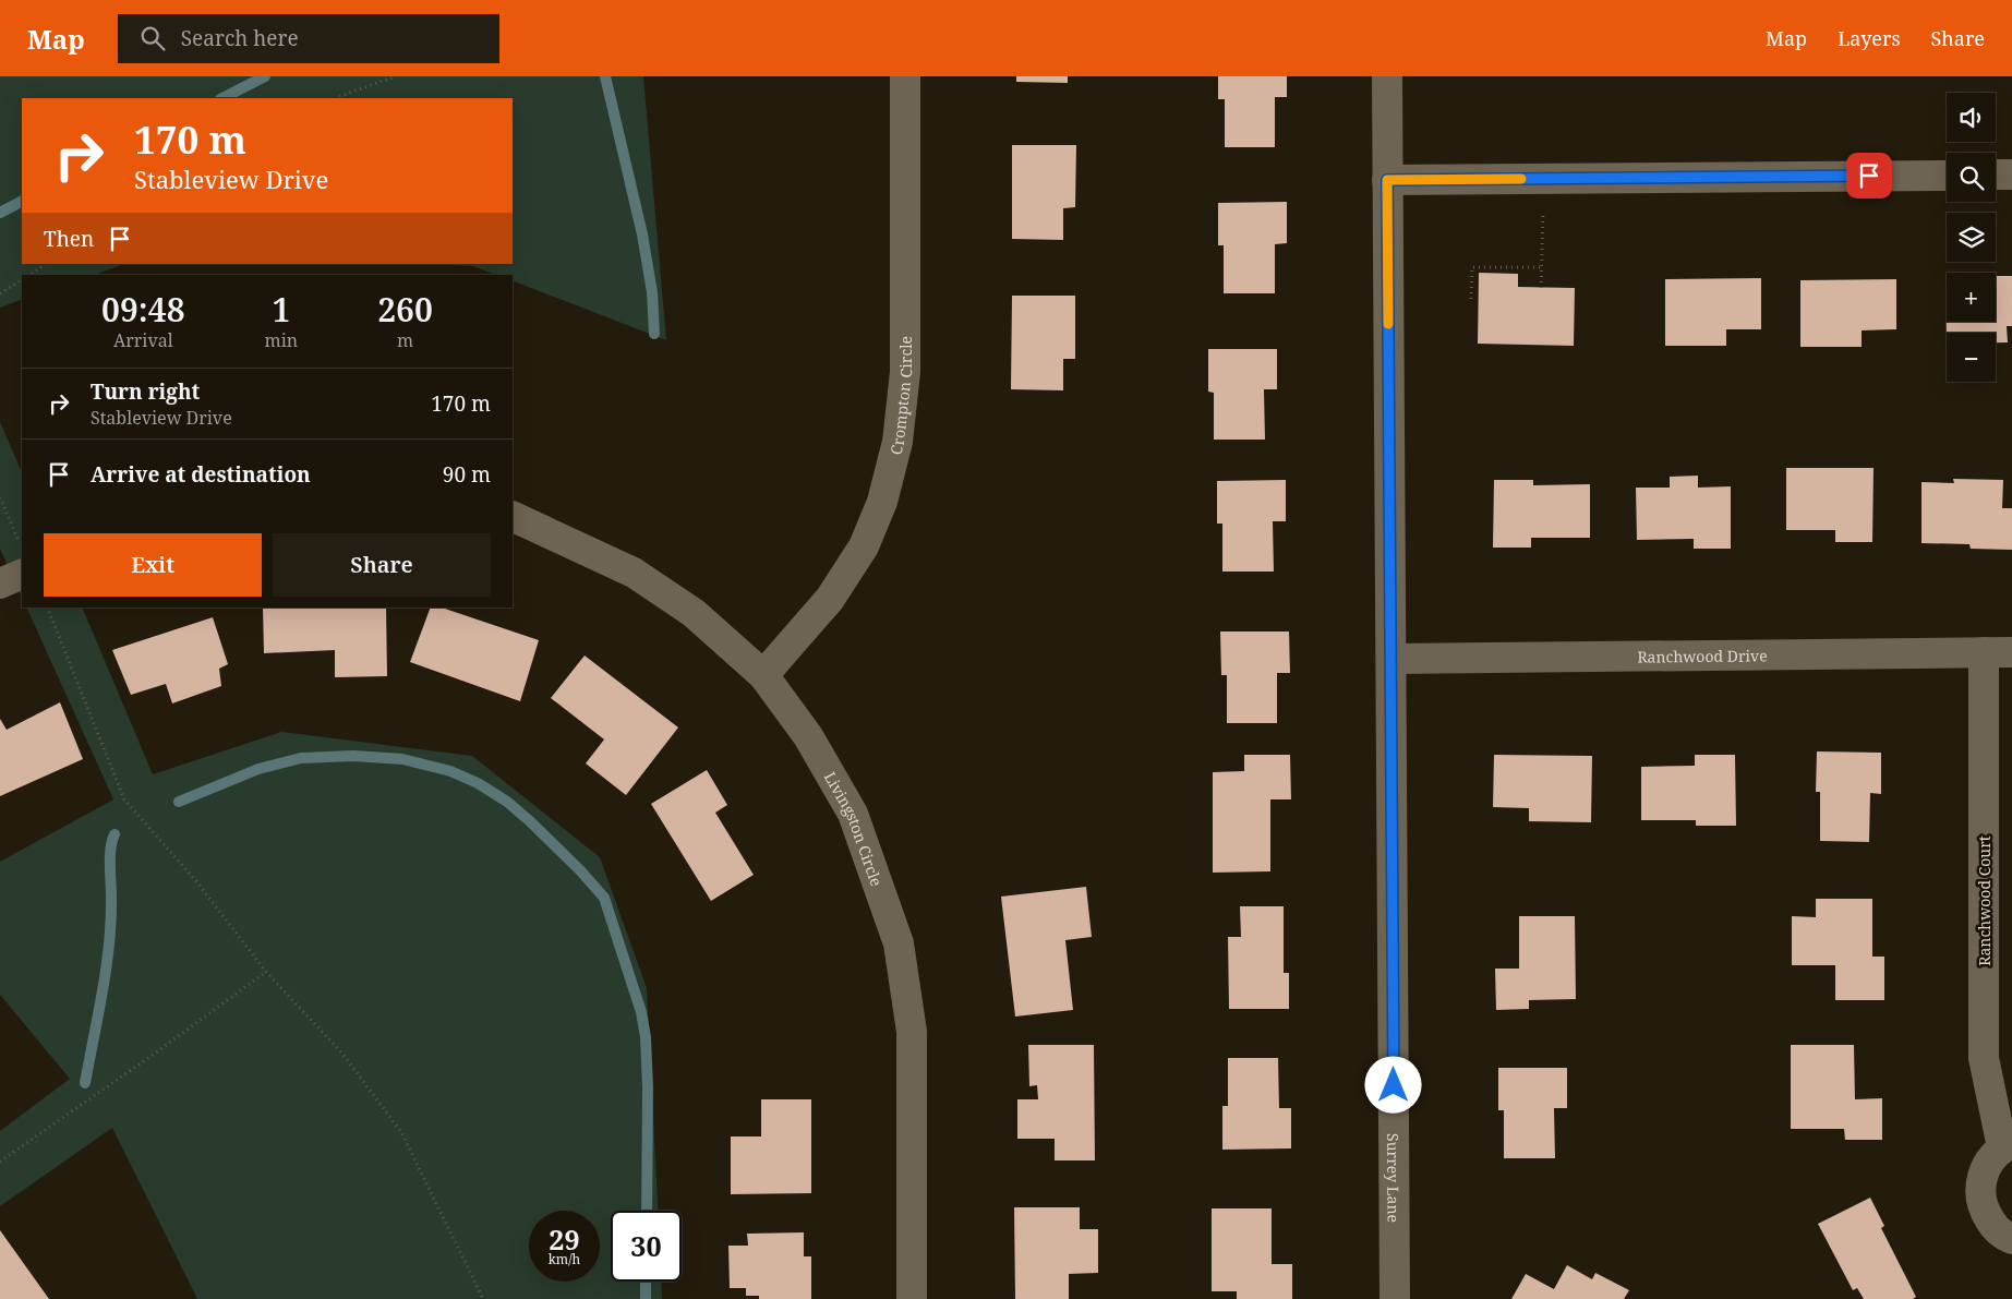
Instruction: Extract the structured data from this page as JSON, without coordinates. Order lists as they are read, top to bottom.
{
  "streets": {
    "street": [
      "Crompton Circle",
      "Ranchwood Drive",
      "Livingston Circle",
      "Ranchwood Court",
      "Surrey Lane"
    ]
  },
  "crossings": [
    ["Crompton Circle", "Livingston Circle"],
    ["Ranchwood Drive", "Ranchwood Court"],
    ["Ranchwood Drive", "Surrey Lane"]
  ],
  "page": {
    "header": "Map",
    "search": "Search here",
    "nav": ["Map", "Layers", "Share"],
    "map_buttons": ["+", "−"],
    "turn": ["170 m", "Stableview Drive"],
    "then": "Then",
    "eta": [
      "09:48",
      "Arrival",
      "1",
      "min",
      "260",
      "m"
    ],
    "list": [
      {
        "name": "Turn right",
        "note": "Stableview Drive",
        "value": "170 m"
      },
      {
        "name": "Arrive at destination",
        "value": "90 m"
      }
    ],
    "buttons": ["Exit", "Share"],
    "speed": "29 km/h",
    "limit": "30"
  }
}
